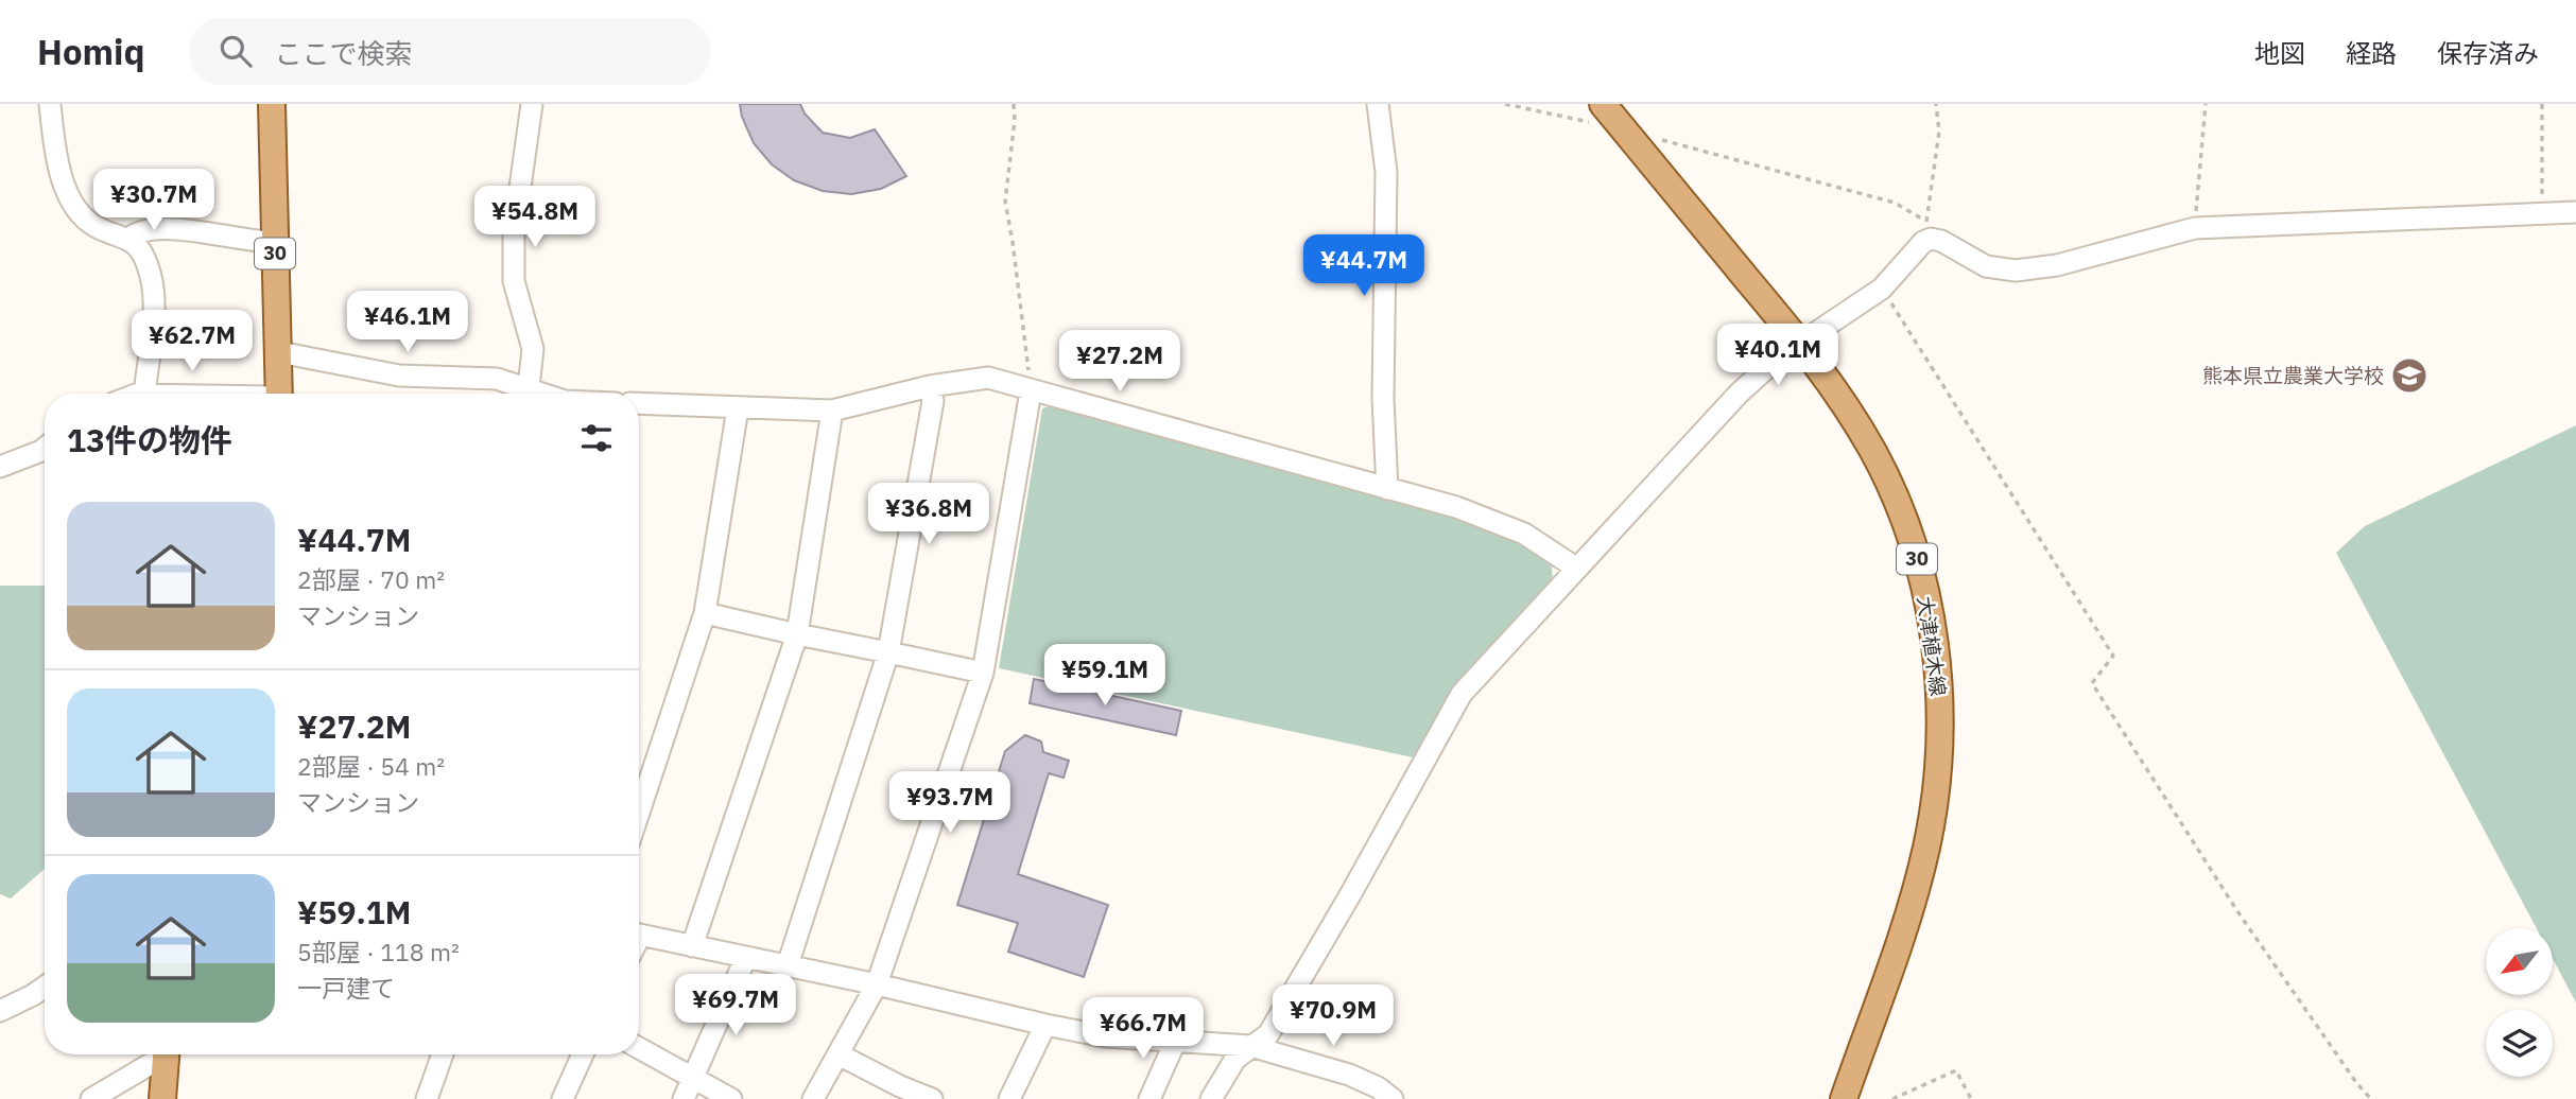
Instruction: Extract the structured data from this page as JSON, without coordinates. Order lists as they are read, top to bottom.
{
  "streets": {
    "main road": ["30", "大津植木線"]
  },
  "places": {
    "school or university": ["熊本県立農業大学校"]
  },
  "north": "bottom left",
  "page": {
    "header": "Homiq",
    "search": "ここで検索",
    "nav": ["地図", "経路", "保存済み"],
    "price": [
      "¥30.7M",
      "¥54.8M",
      "¥44.7M",
      "¥46.1M",
      "¥62.7M",
      "¥40.1M",
      "¥27.2M",
      "¥36.8M",
      "¥59.1M",
      "¥93.7M",
      "¥69.7M",
      "¥70.9M",
      "¥66.7M"
    ],
    "heading": "13件の物件",
    "list": [
      {
        "name": "¥44.7M",
        "note": "2部屋 · 70 m² · マンション"
      },
      {
        "name": "¥27.2M",
        "note": "2部屋 · 54 m² · マンション"
      },
      {
        "name": "¥59.1M",
        "note": "5部屋 · 118 m² · 一戸建て"
      }
    ]
  }
}
